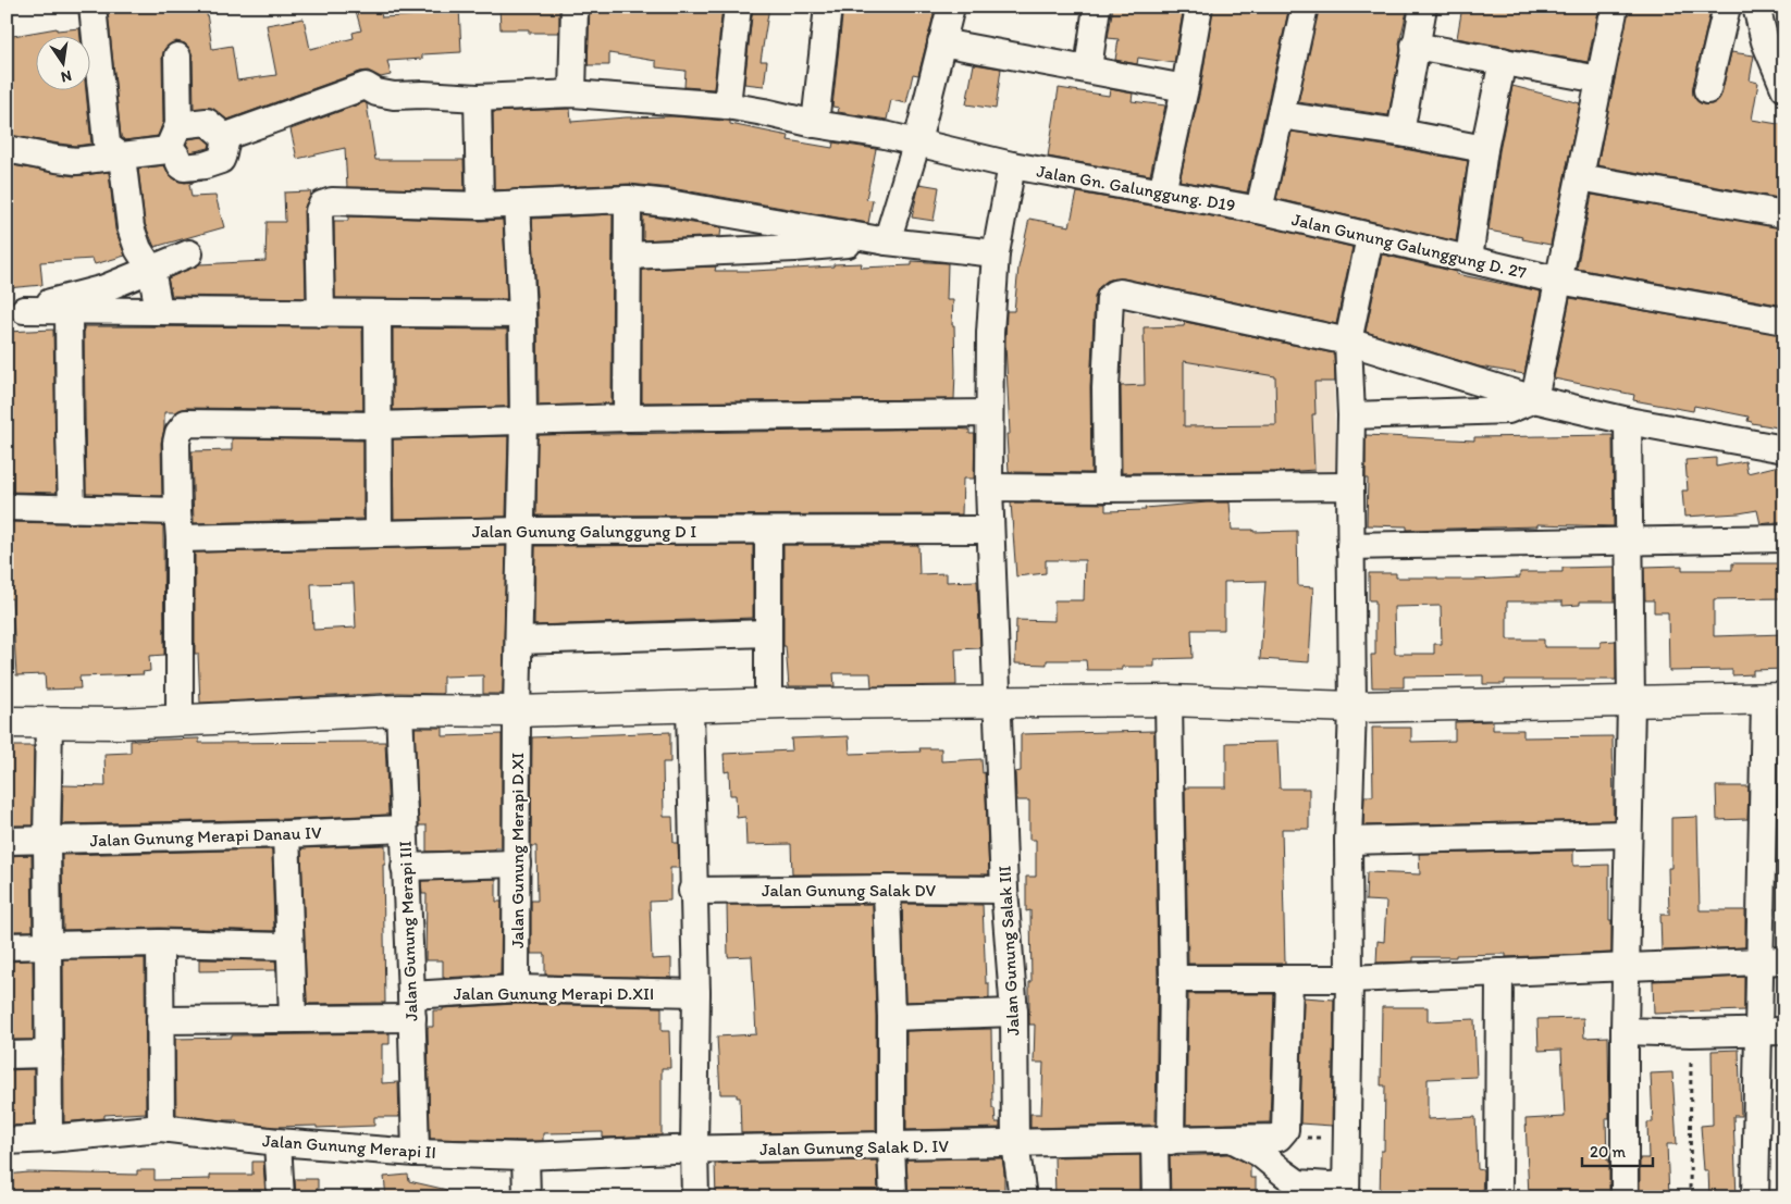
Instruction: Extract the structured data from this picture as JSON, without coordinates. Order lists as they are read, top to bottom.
{
  "streets": {
    "street": [
      "Jalan Gn. Galunggung. D19",
      "Jalan Gunung Galunggung D. 27",
      "Jalan Gunung Galunggung D I",
      "Jalan Gunung Merapi Danau IV",
      "Jalan Gunung Merapi D.XI",
      "Jalan Gunung Salak DV",
      "Jalan Gunung Merapi III",
      "Jalan Gunung Salak III",
      "Jalan Gunung Merapi D.XII",
      "Jalan Gunung Merapi II",
      "Jalan Gunung Salak D. IV"
    ]
  },
  "crossings": [
    ["Jalan Gn. Galunggung. D19", "Jalan Gunung Galunggung D. 27"],
    ["Jalan Gn. Galunggung. D19", "Jalan Gunung Salak III"],
    ["Jalan Gunung Galunggung D I", "Jalan Gunung Merapi D.XI"],
    ["Jalan Gunung Galunggung D I", "Jalan Gunung Salak III"],
    ["Jalan Gunung Merapi Danau IV", "Jalan Gunung Merapi III"],
    ["Jalan Gunung Merapi D.XI", "Jalan Gunung Merapi D.XII"],
    ["Jalan Gunung Salak DV", "Jalan Gunung Salak III"],
    ["Jalan Gunung Merapi III", "Jalan Gunung Merapi D.XII"],
    ["Jalan Gunung Merapi III", "Jalan Gunung Merapi II"],
    ["Jalan Gunung Salak III", "Jalan Gunung Salak D. IV"],
    ["Jalan Gunung Merapi II", "Jalan Gunung Salak D. IV"]
  ],
  "scale_bar": "20 m",
  "north": "bottom"
}
